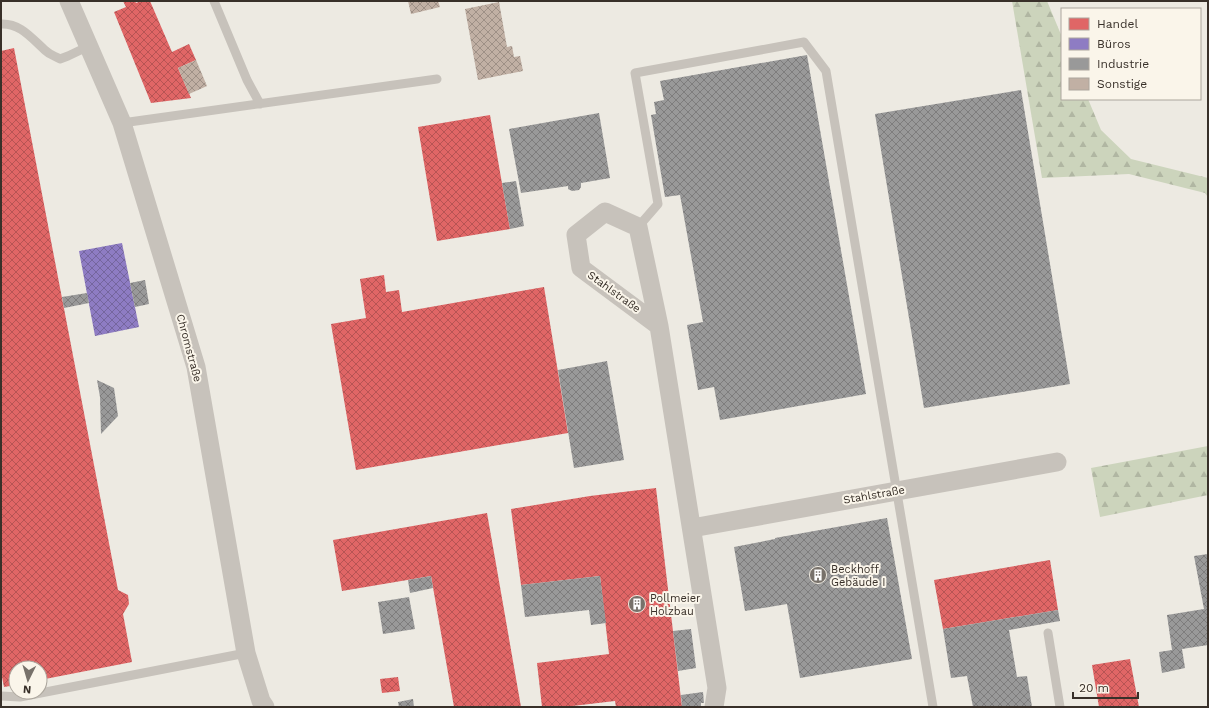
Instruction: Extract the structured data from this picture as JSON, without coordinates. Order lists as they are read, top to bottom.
{
  "streets": {
    "street": ["Stahlstraße", "Chromstraße"]
  },
  "places": {
    "building": ["Beckhoff Gebäude I", "Pollmeier Holzbau"]
  },
  "legend": [
    "Handel",
    "Büros",
    "Industrie",
    "Sonstige"
  ],
  "scale_bar": "20 m",
  "north": "bottom"
}
